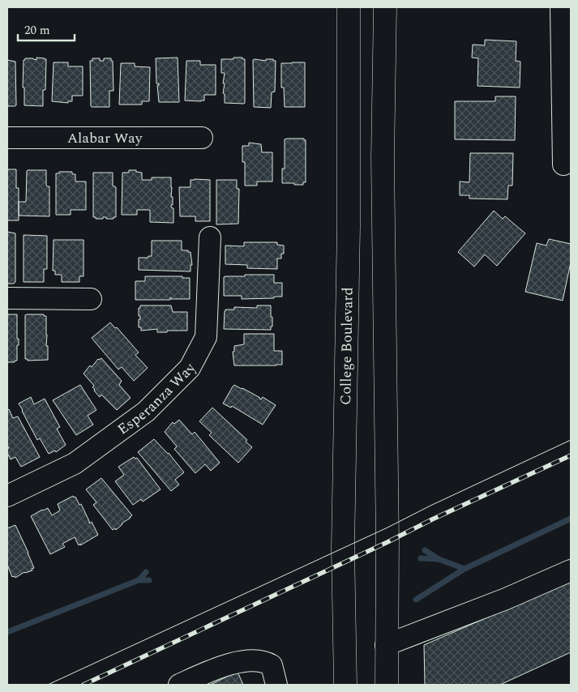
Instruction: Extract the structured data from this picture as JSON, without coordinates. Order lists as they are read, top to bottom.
{
  "streets": {
    "main road": ["College Boulevard"],
    "street": ["Alabar Way", "Esperanza Way"]
  },
  "scale_bar": "20 m"
}
